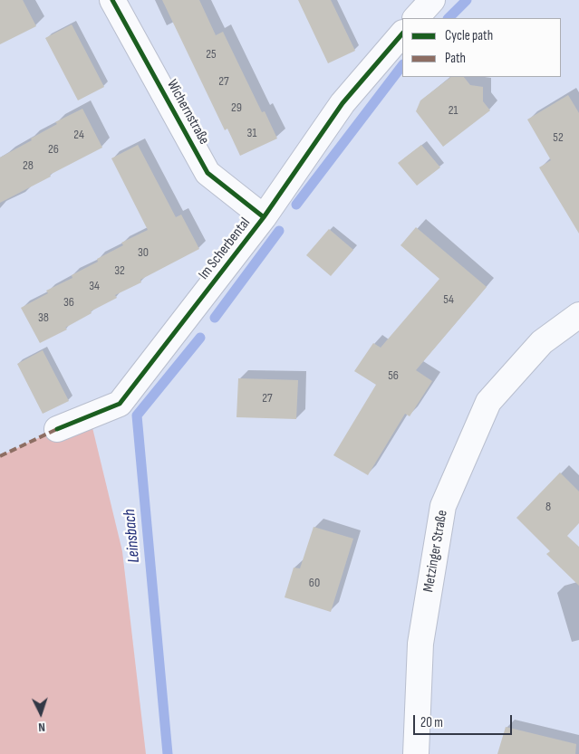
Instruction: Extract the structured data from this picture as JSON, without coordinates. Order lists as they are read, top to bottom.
{
  "streets": {
    "street": ["Wichernstraße", "Im Scherbental", "Metzinger Straße"]
  },
  "crossings": [
    ["Wichernstraße", "Im Scherbental"]
  ],
  "water": ["Leinsbach"],
  "house_numbers": [
    "25",
    "27",
    "29",
    "21",
    "31",
    "24",
    "52",
    "26",
    "28",
    "30",
    "32",
    "34",
    "54",
    "36",
    "38",
    "56",
    "27",
    "8",
    "60"
  ],
  "legend": ["Cycle path", "Path"],
  "scale_bar": "20 m",
  "north": "bottom"
}
